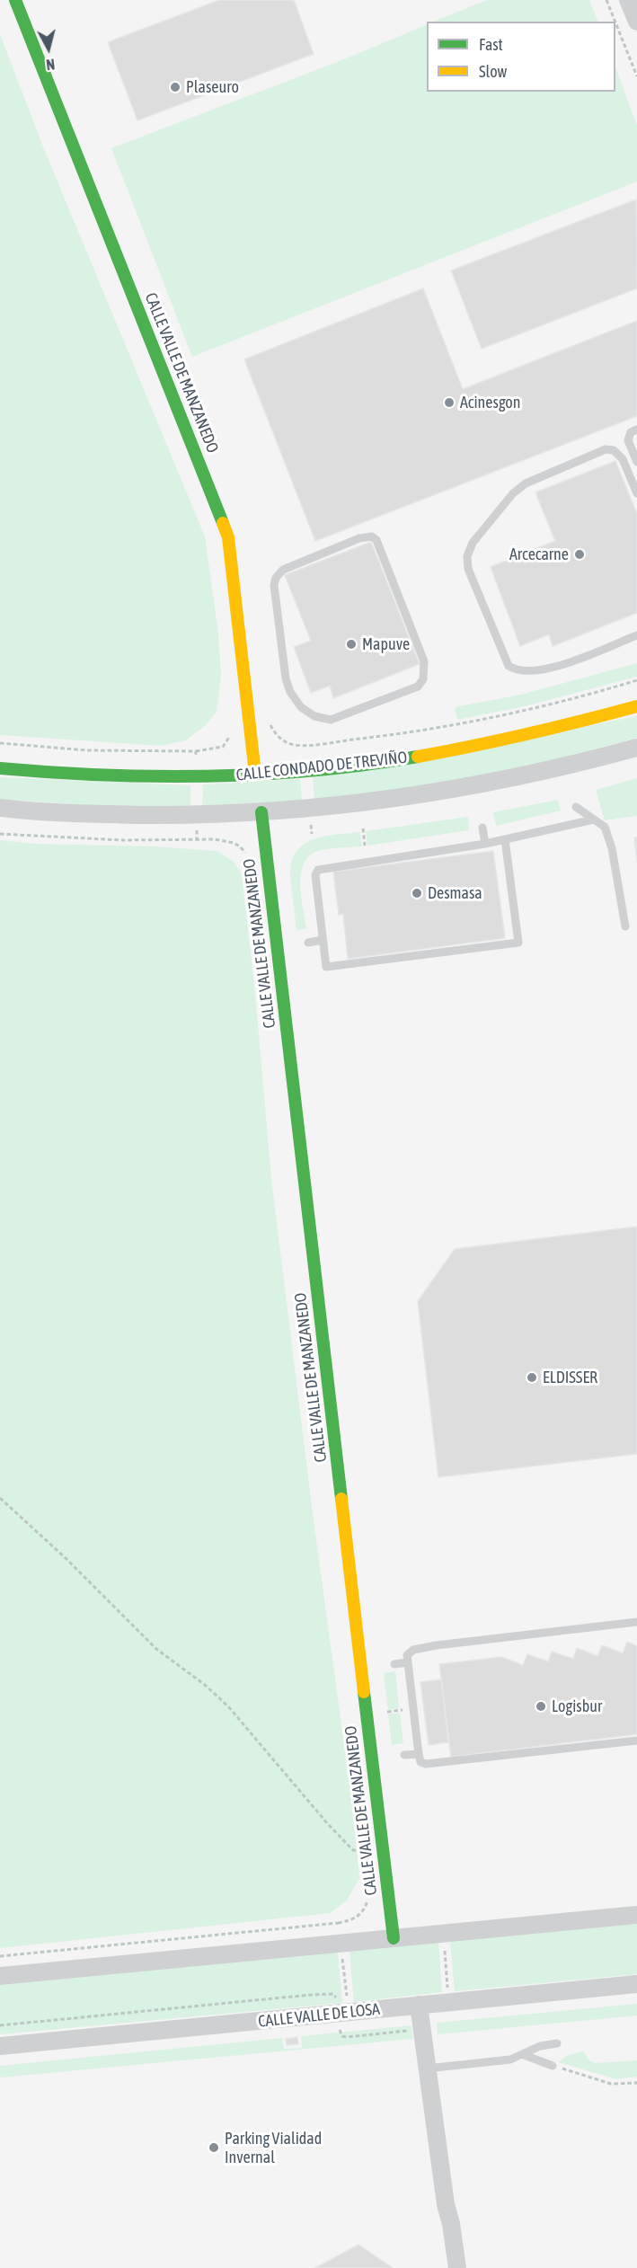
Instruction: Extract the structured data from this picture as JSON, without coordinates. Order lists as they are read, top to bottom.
{
  "streets": {
    "street": ["CALLE VALLE DE MANZANEDO", "CALLE CONDADO DE TREVIÑO", "CALLE VALLE DE LOSA"]
  },
  "crossings": [
    ["CALLE VALLE DE MANZANEDO", "CALLE CONDADO DE TREVIÑO"]
  ],
  "places": [
    "Plaseuro",
    "Acinesgon",
    "Arcecarne",
    "Mapuve",
    "Desmasa",
    "ELDISSER",
    "Logisbur",
    "Parking Vialidad Invernal"
  ],
  "legend": ["Fast", "Slow"],
  "north": "bottom"
}
